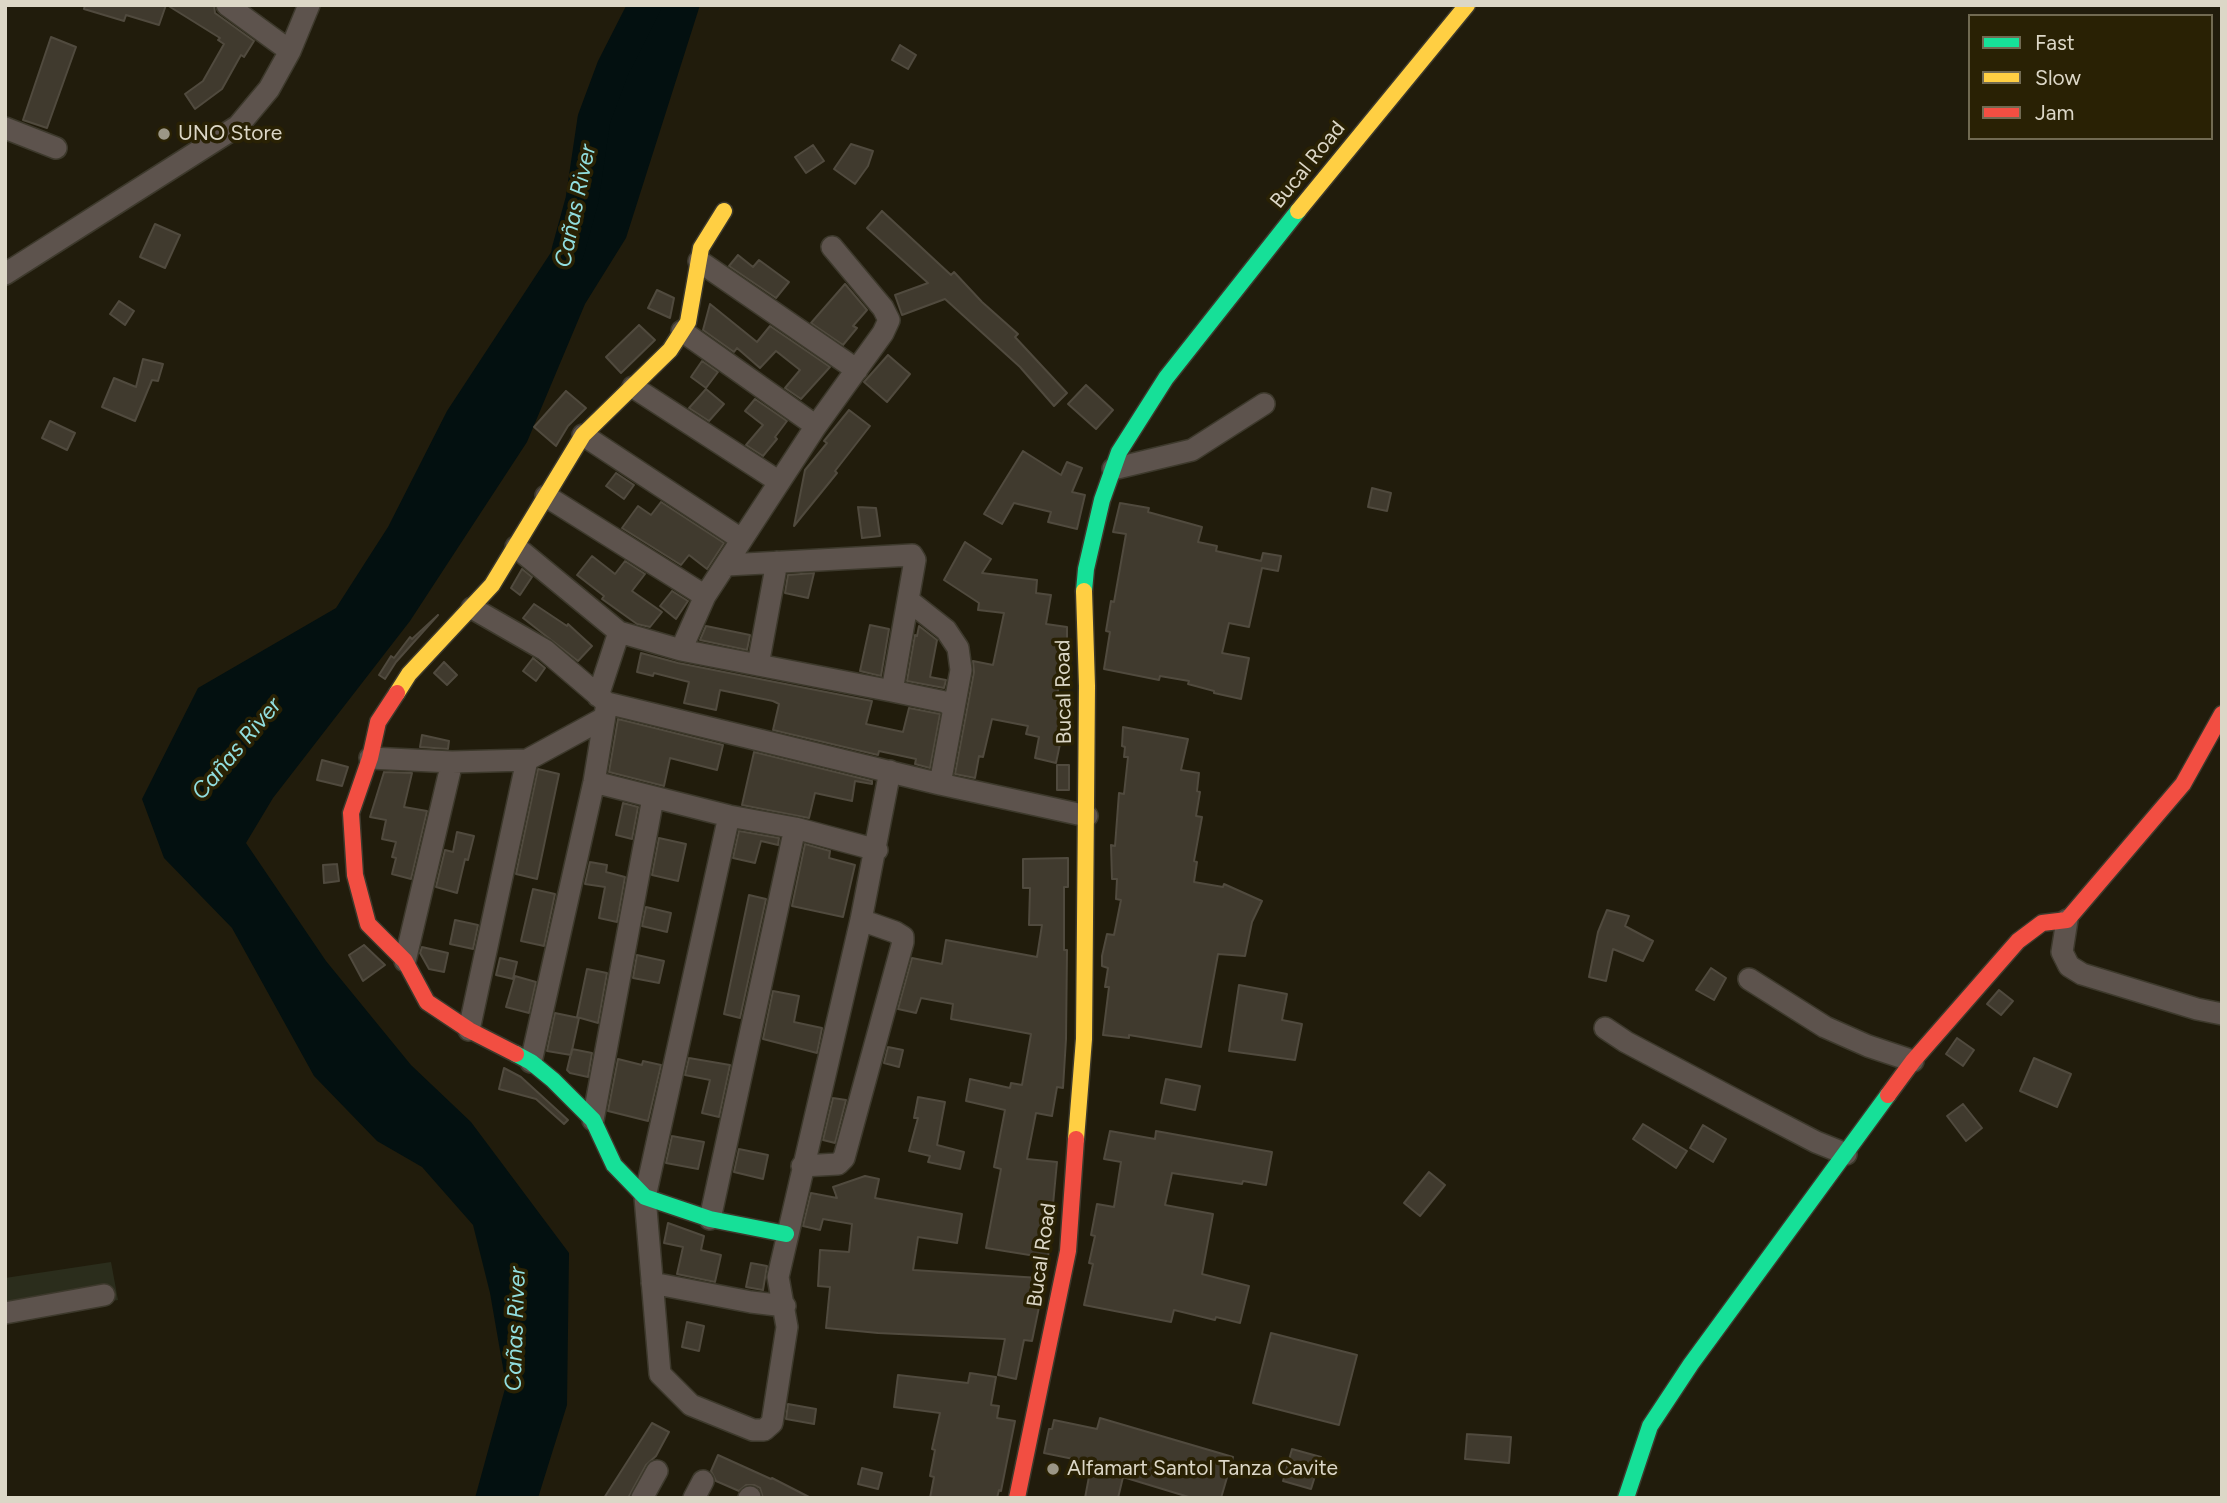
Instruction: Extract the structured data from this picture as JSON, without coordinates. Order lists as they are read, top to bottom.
{
  "streets": {
    "street": ["Bucal Road"]
  },
  "water": ["Cañas River"],
  "places": ["UNO Store", "Alfamart Santol Tanza Cavite"],
  "legend": ["Fast", "Slow", "Jam"]
}
